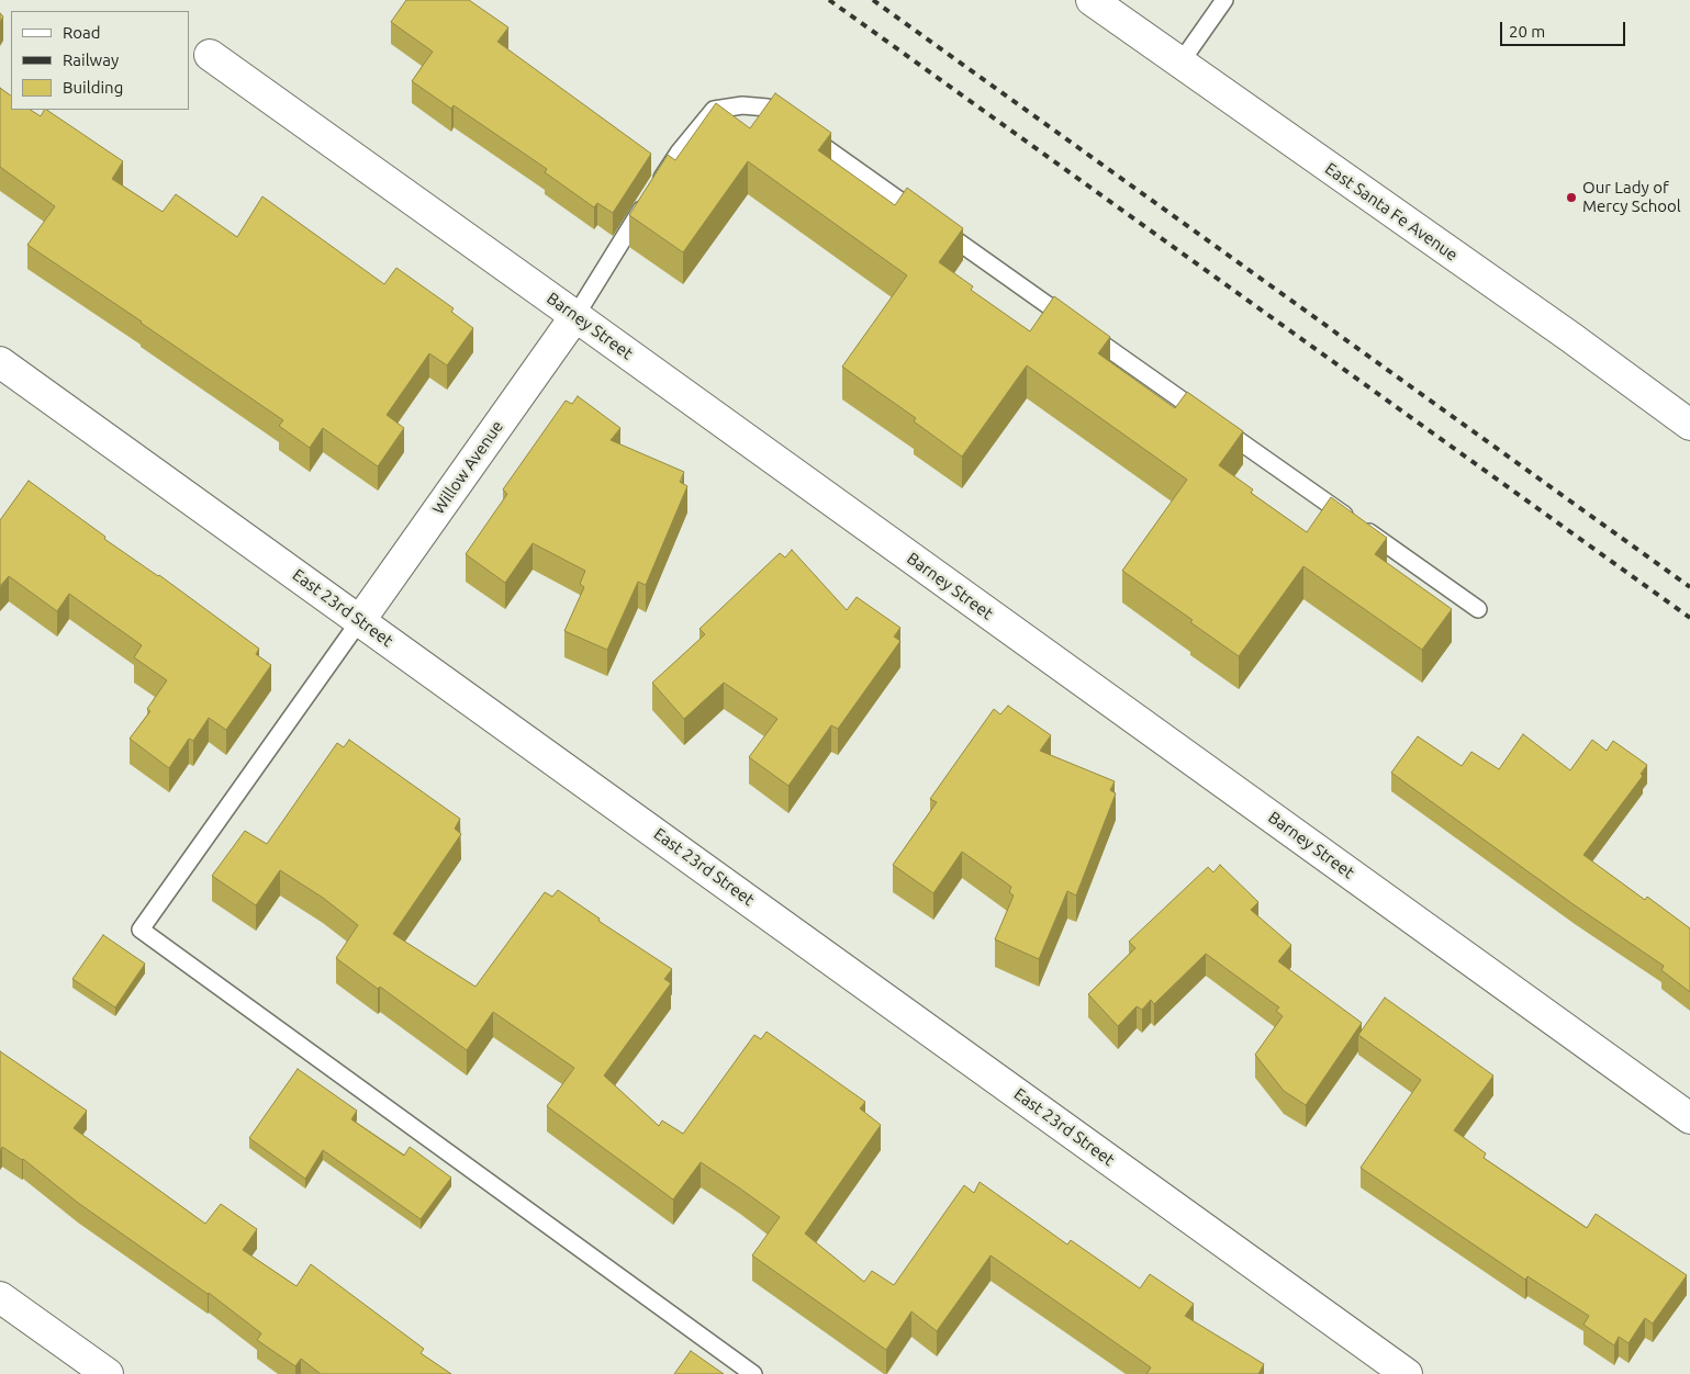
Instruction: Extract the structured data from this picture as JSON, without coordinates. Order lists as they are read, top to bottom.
{
  "streets": {
    "street": [
      "East Santa Fe Avenue",
      "Barney Street",
      "Willow Avenue",
      "East 23rd Street"
    ]
  },
  "crossings": [
    ["Barney Street", "Willow Avenue"],
    ["Willow Avenue", "East 23rd Street"]
  ],
  "places": ["Our Lady of Mercy School"],
  "legend": ["Road", "Railway", "Building"],
  "scale_bar": "20 m"
}
